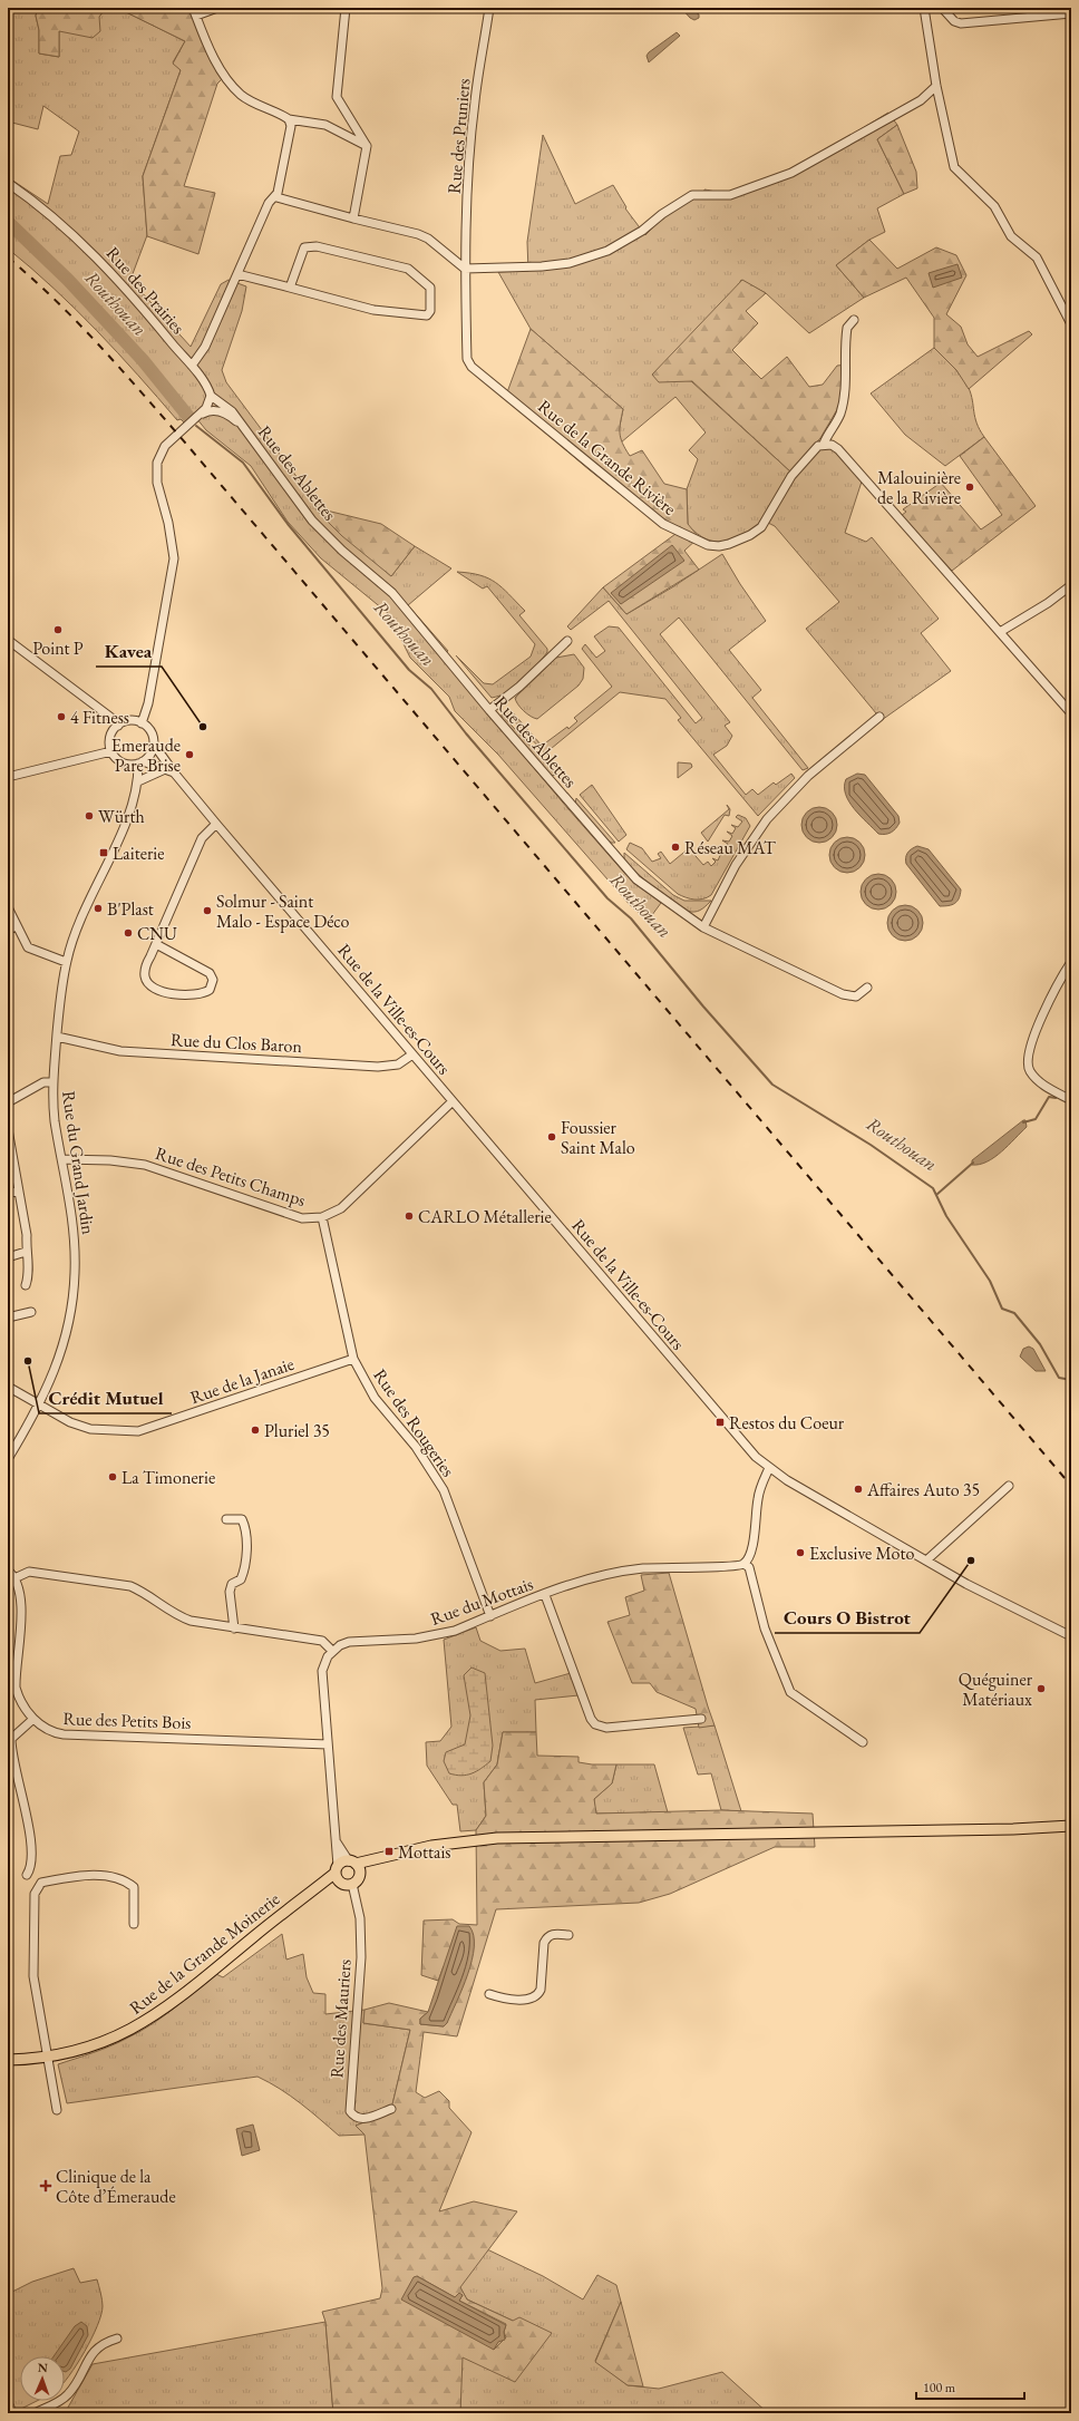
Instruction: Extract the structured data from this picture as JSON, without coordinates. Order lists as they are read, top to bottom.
{
  "streets": {
    "main road": ["Rue de la Grande Moinerie"],
    "street": [
      "Rue des Pruniers",
      "Rue des Prairies",
      "Rue de la Grande Rivière",
      "Rue des Ablettes",
      "Rue de la Ville-es-Cours",
      "Rue du Clos Baron",
      "Rue du Grand Jardin",
      "Rue des Petits Champs",
      "Rue de la Janaie",
      "Rue des Rougeries",
      "Rue du Mottais",
      "Rue des Petits Bois",
      "Rue des Mauriers"
    ]
  },
  "crossings": [
    ["Rue des Pruniers", "Rue de la Grande Rivière"],
    ["Rue des Prairies", "Rue des Ablettes"],
    ["Rue de la Ville-es-Cours", "Rue du Clos Baron"],
    ["Rue de la Ville-es-Cours", "Rue du Grand Jardin"],
    ["Rue de la Ville-es-Cours", "Rue des Petits Champs"],
    ["Rue du Clos Baron", "Rue du Grand Jardin"],
    ["Rue du Grand Jardin", "Rue des Petits Champs"],
    ["Rue du Grand Jardin", "Rue de la Janaie"],
    ["Rue des Petits Champs", "Rue des Rougeries"],
    ["Rue de la Janaie", "Rue des Rougeries"],
    ["Rue des Rougeries", "Rue du Mottais"],
    ["Rue de la Grande Moinerie", "Rue des Mauriers"]
  ],
  "water": ["Routhouan"],
  "places": {
    "other": [
      "Malouinière de la Rivière",
      "Point P",
      "4 Fitness",
      "Kavea",
      "Emeraude Pare Brise",
      "Würth",
      "Réseau MAT",
      "B'Plast",
      "Solmur - Saint Malo - Espace Déco",
      "CNU",
      "Foussier Saint Malo",
      "CARLO Métallerie",
      "Crédit Mutuel",
      "Pluriel 35",
      "La Timonerie",
      "Affaires Auto 35",
      "Exclusive Moto",
      "Cours O Bistrot",
      "Quéguiner Matériaux"
    ],
    "transit": ["Laiterie", "Restos du Coeur", "Mottais"],
    "health": ["Clinique de la Côte d’Émeraude"]
  },
  "scale_bar": "100 m",
  "north": "top"
}
